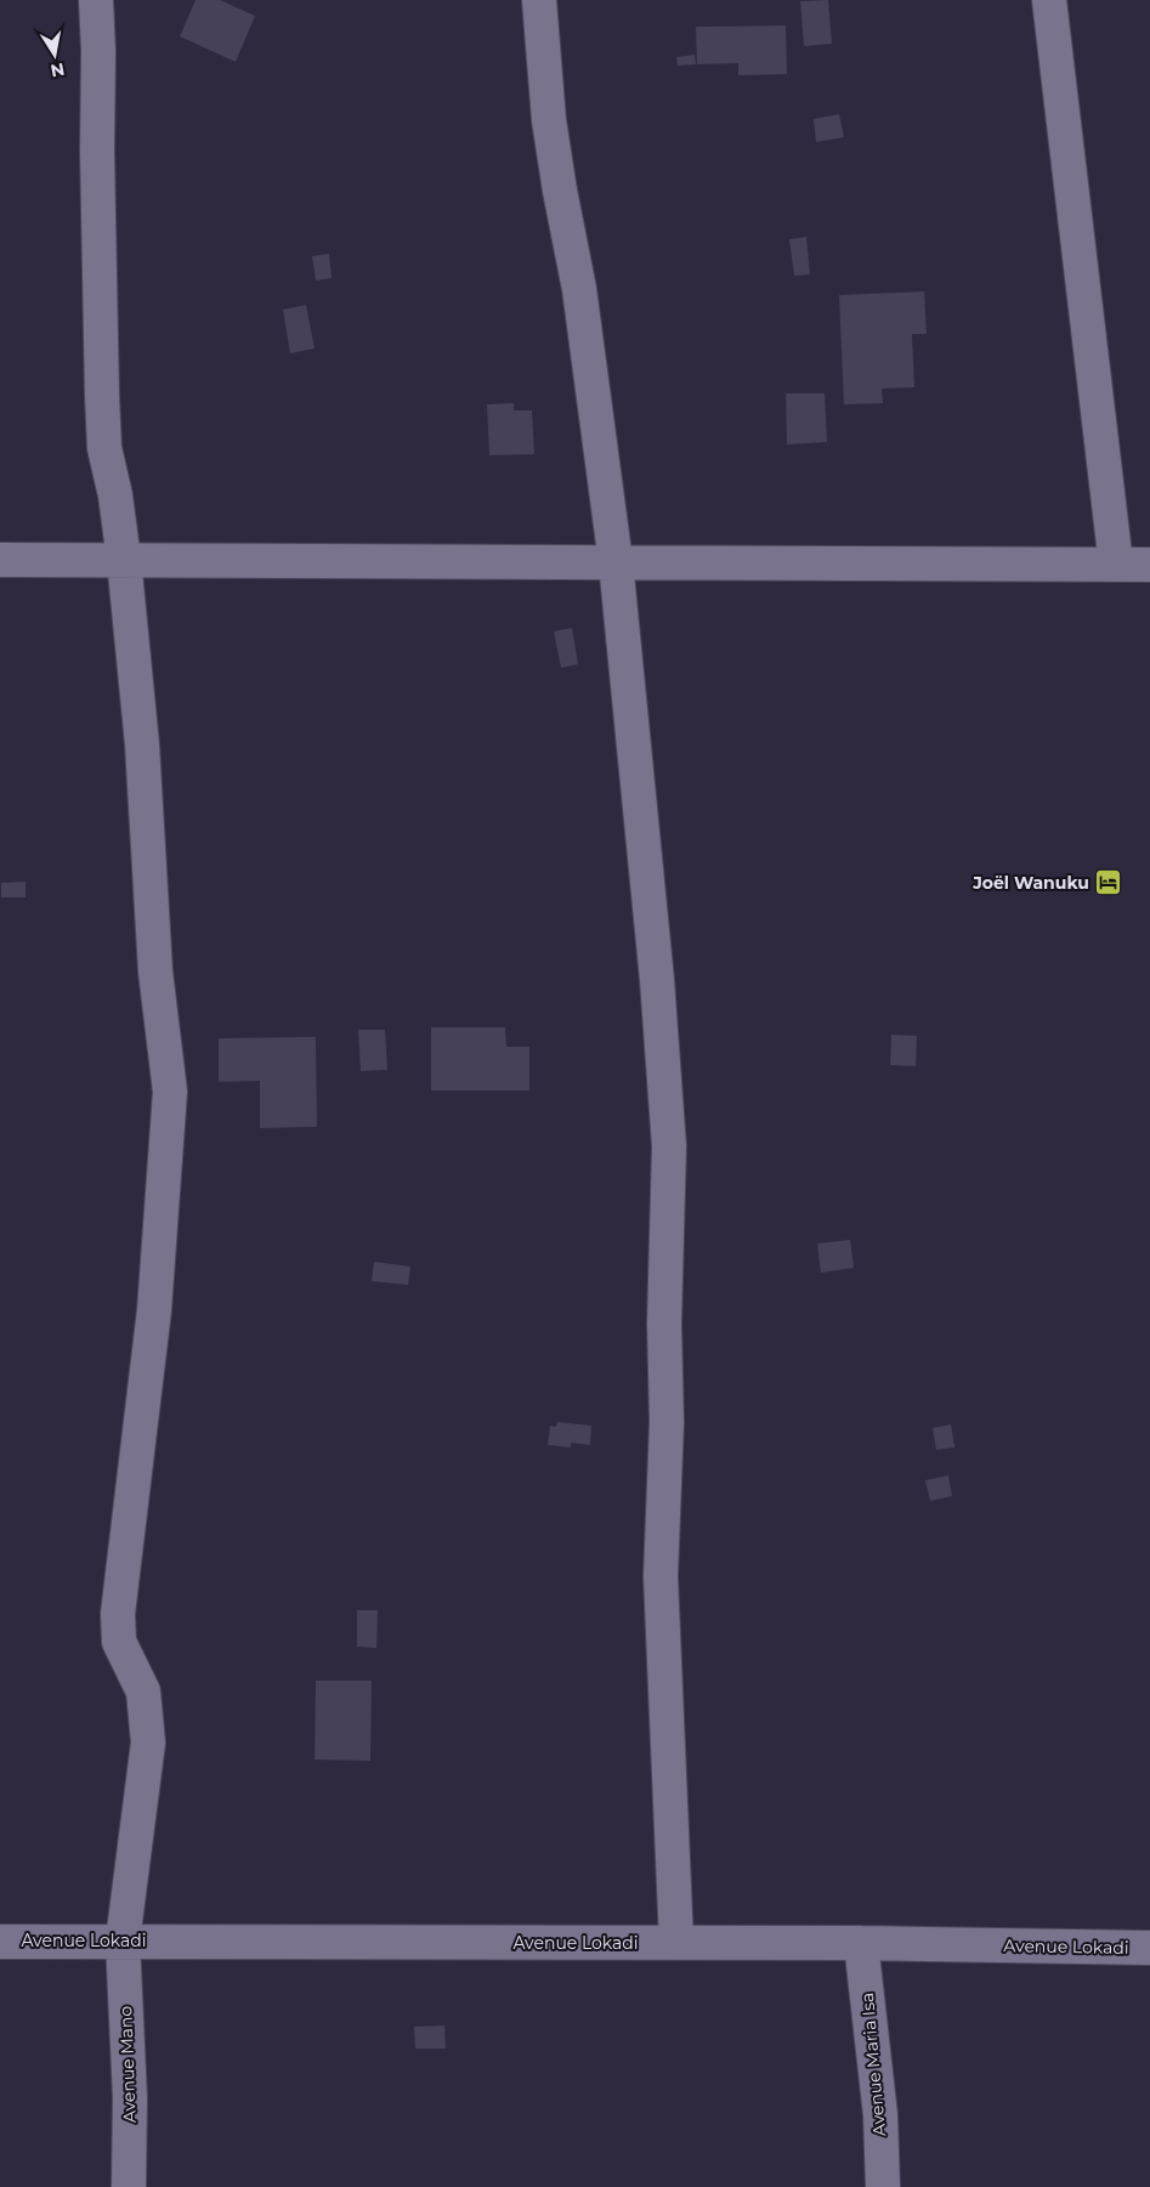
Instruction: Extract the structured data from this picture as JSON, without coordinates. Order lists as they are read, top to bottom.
{
  "streets": {
    "street": ["Avenue Lokadi", "Avenue Mano", "Avenue Maria Isa"]
  },
  "crossings": [
    ["Avenue Lokadi", "Avenue Mano"],
    ["Avenue Lokadi", "Avenue Maria Isa"]
  ],
  "places": {
    "hotel": ["Joël Wanuku"]
  },
  "north": "bottom"
}
